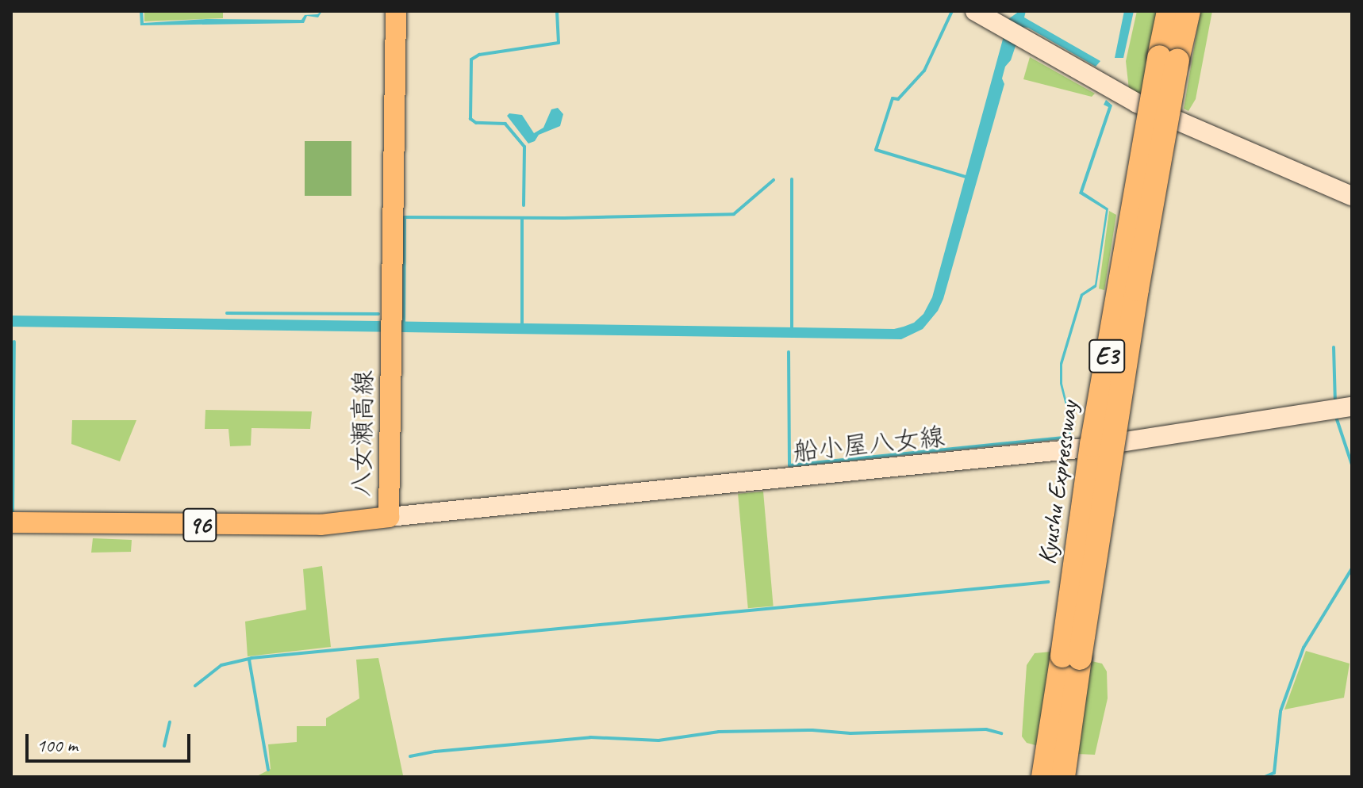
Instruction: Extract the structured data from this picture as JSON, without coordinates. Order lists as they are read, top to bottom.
{
  "streets": {
    "highway": ["E3", "Kyushu Expressway"],
    "main road": ["八女瀬高線", "船小屋八女線", "96"]
  },
  "crossings": [
    ["八女瀬高線", "船小屋八女線"]
  ],
  "scale_bar": "100 m"
}
